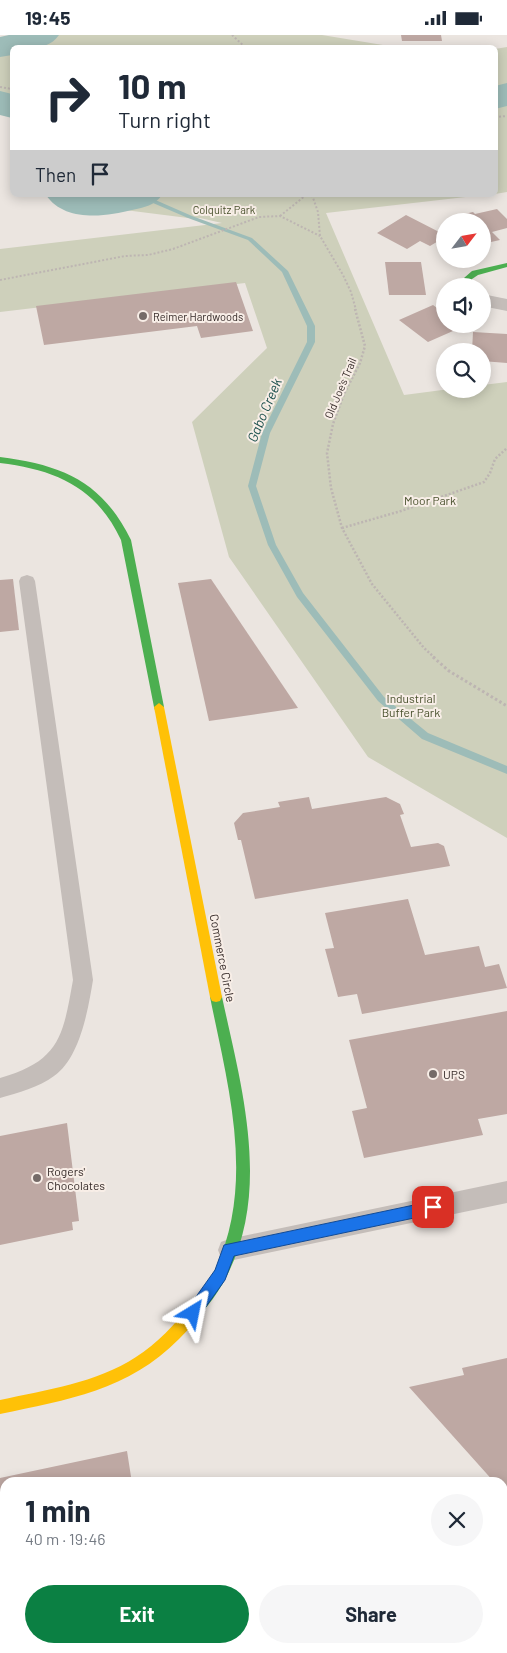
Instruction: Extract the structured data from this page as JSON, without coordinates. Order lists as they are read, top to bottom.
{
  "streets": {
    "street": ["Commerce Circle"],
    "path": ["Old Joe's Trail"]
  },
  "water": ["Gabo Creek"],
  "parks": ["Colquitz Park", "Moor Park", "Industrial Buffer Park"],
  "places": ["Reimer Hardwoods", "UPS", "Rogers' Chocolates"],
  "north": "top right",
  "page": {
    "status": "19:45",
    "turn": ["10 m", "Turn right"],
    "then": "Then",
    "heading": ["1 min", "40 m · 19:46"],
    "buttons": ["Exit", "Share"]
  }
}
